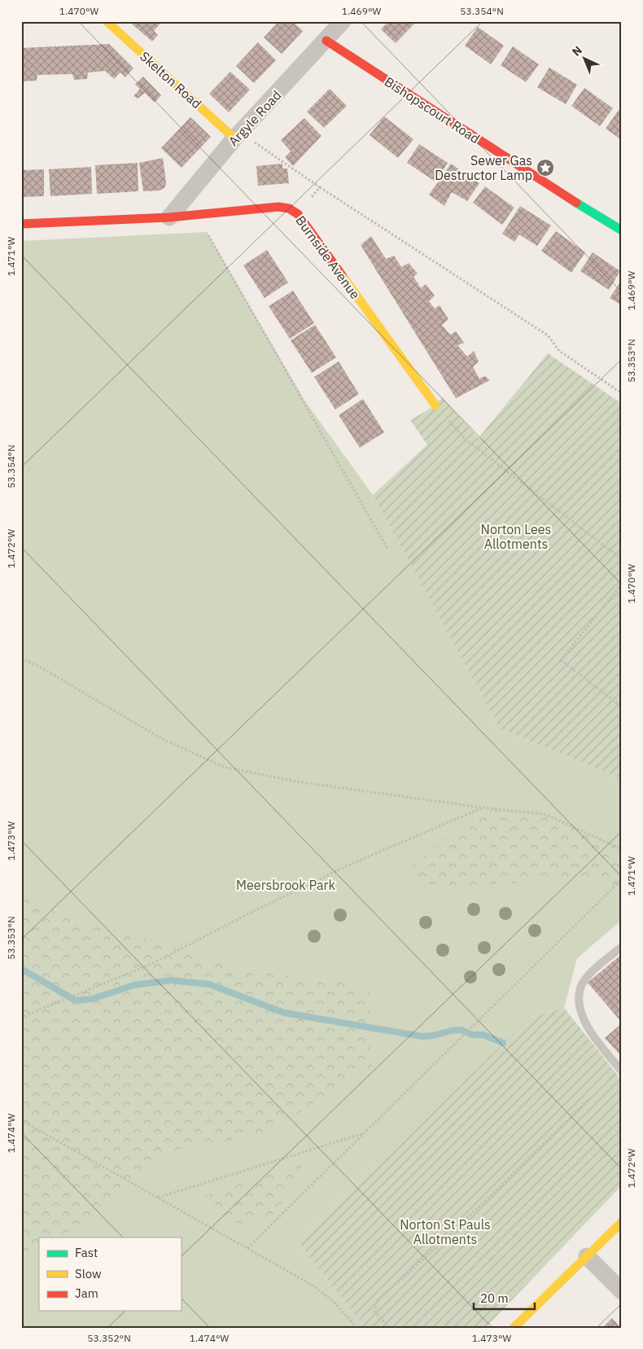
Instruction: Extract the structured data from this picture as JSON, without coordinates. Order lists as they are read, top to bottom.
{
  "streets": {
    "street": [
      "Skelton Road",
      "Bishopscourt Road",
      "Argyle Road",
      "Burnside Avenue"
    ]
  },
  "crossings": [
    ["Skelton Road", "Argyle Road"],
    ["Bishopscourt Road", "Argyle Road"],
    ["Argyle Road", "Burnside Avenue"]
  ],
  "parks": ["Norton Lees Allotments", "Meersbrook Park", "Norton St Pauls Allotments"],
  "places": {
    "place": ["Sewer Gas Destructor Lamp"]
  },
  "legend": ["Fast", "Slow", "Jam"],
  "scale_bar": "20 m",
  "north": "top left",
  "coordinates": [
    "1.470°W",
    "1.469°W",
    "53.354°N",
    "1.471°W",
    "53.353°N",
    "1.472°W",
    "1.473°W",
    "1.474°W",
    "53.352°N"
  ]
}
